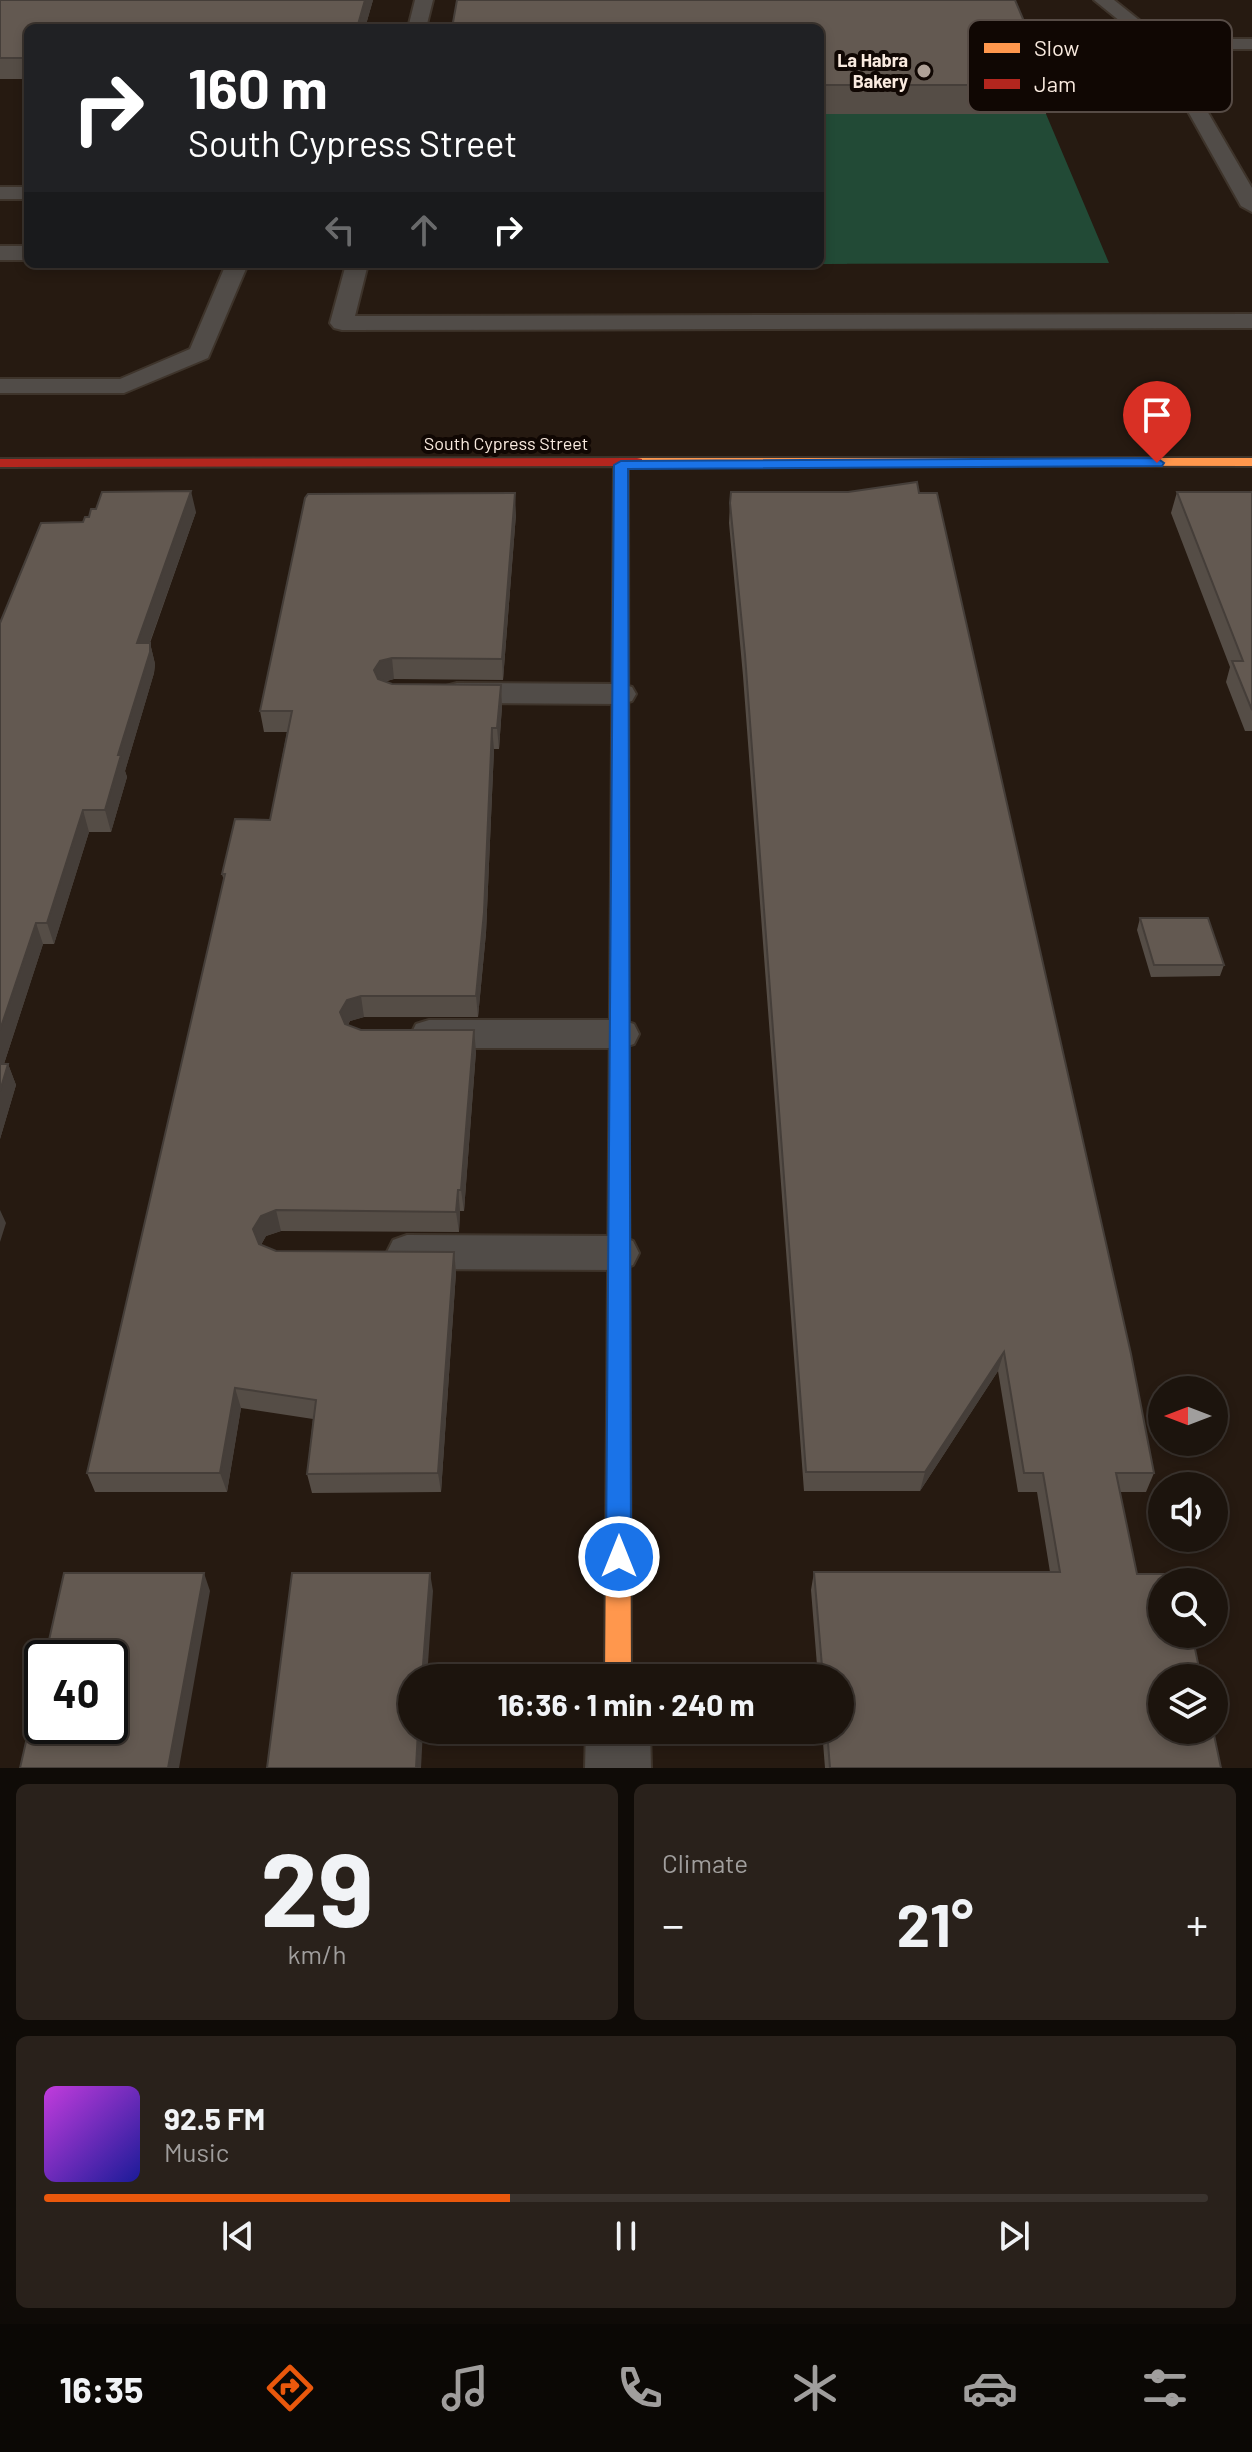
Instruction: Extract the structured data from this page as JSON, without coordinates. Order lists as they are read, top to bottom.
{
  "streets": {
    "street": ["South Cypress Street"]
  },
  "places": ["La Habra Bakery"],
  "legend": ["Slow", "Jam"],
  "north": "left",
  "page": {
    "turn": ["160 m", "South Cypress Street"],
    "limit": "40",
    "trip": "16:36 · 1 min · 240 m",
    "tile": [
      ["29", "km/h"],
      "Climate"
    ],
    "heat": ["−", "21°", "+"],
    "song": ["92.5 FM", "Music"],
    "tabs": "16:35"
  }
}
